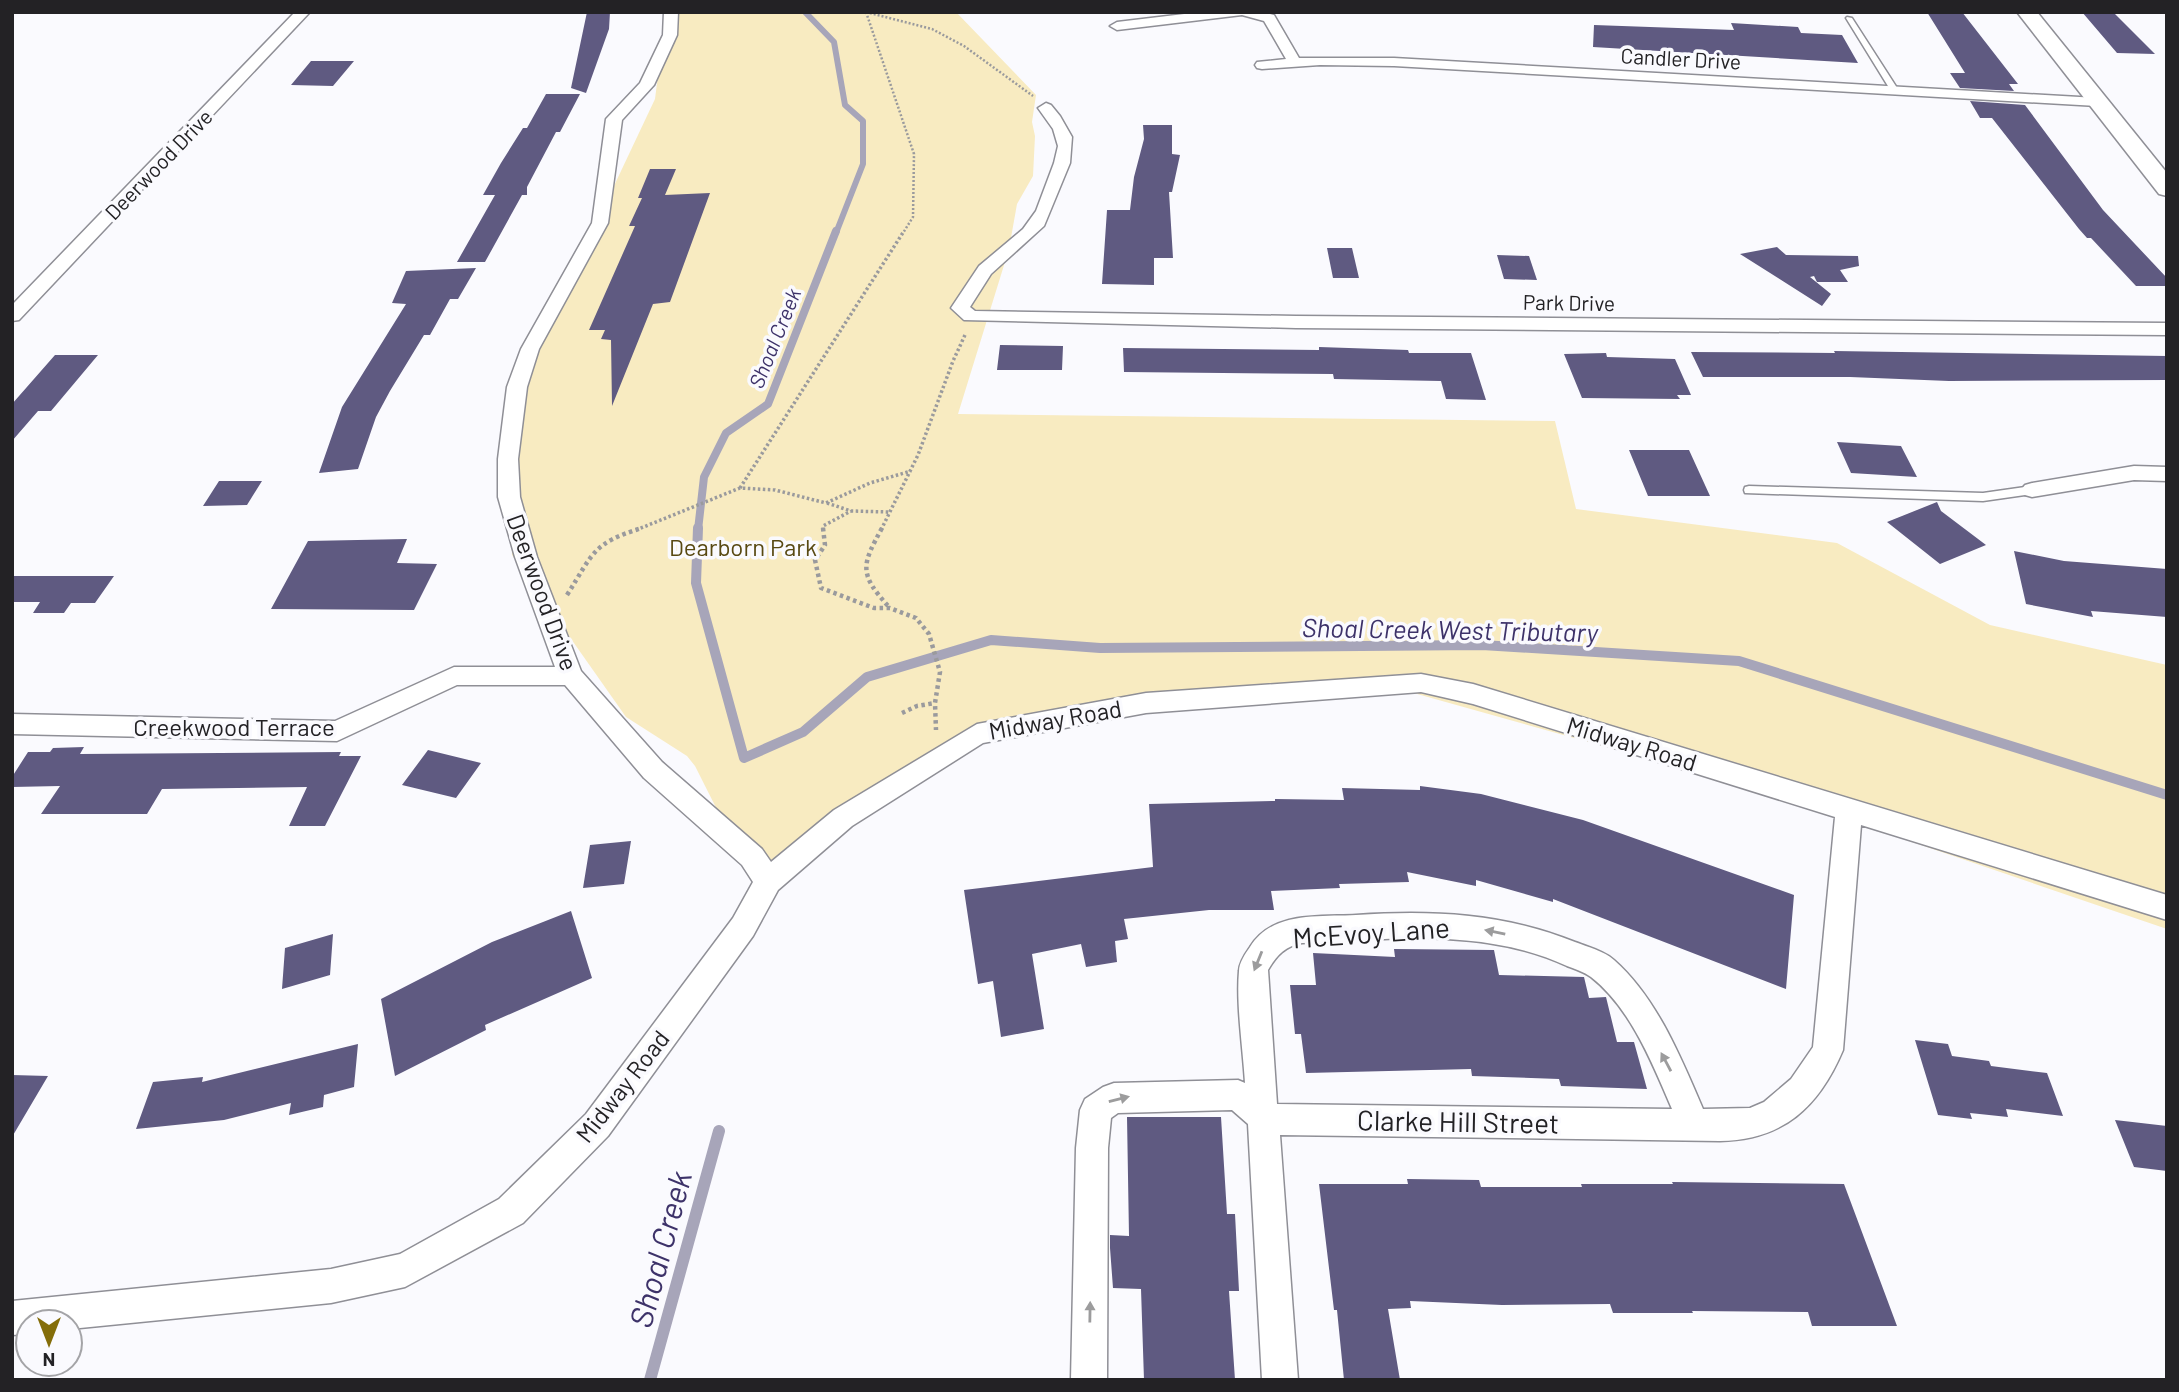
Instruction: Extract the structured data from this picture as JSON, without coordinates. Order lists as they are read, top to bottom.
{
  "streets": {
    "street": [
      "Candler Drive",
      "Deerwood Drive",
      "Park Drive",
      "Midway Road",
      "Creekwood Terrace",
      "McEvoy Lane",
      "Clarke Hill Street"
    ]
  },
  "crossings": [
    ["Deerwood Drive", "Midway Road"],
    ["Deerwood Drive", "Creekwood Terrace"],
    ["Midway Road", "Clarke Hill Street"],
    ["McEvoy Lane", "Clarke Hill Street"]
  ],
  "water": ["Shoal Creek", "Shoal Creek West Tributary"],
  "parks": ["Dearborn Park"],
  "north": "bottom"
}
